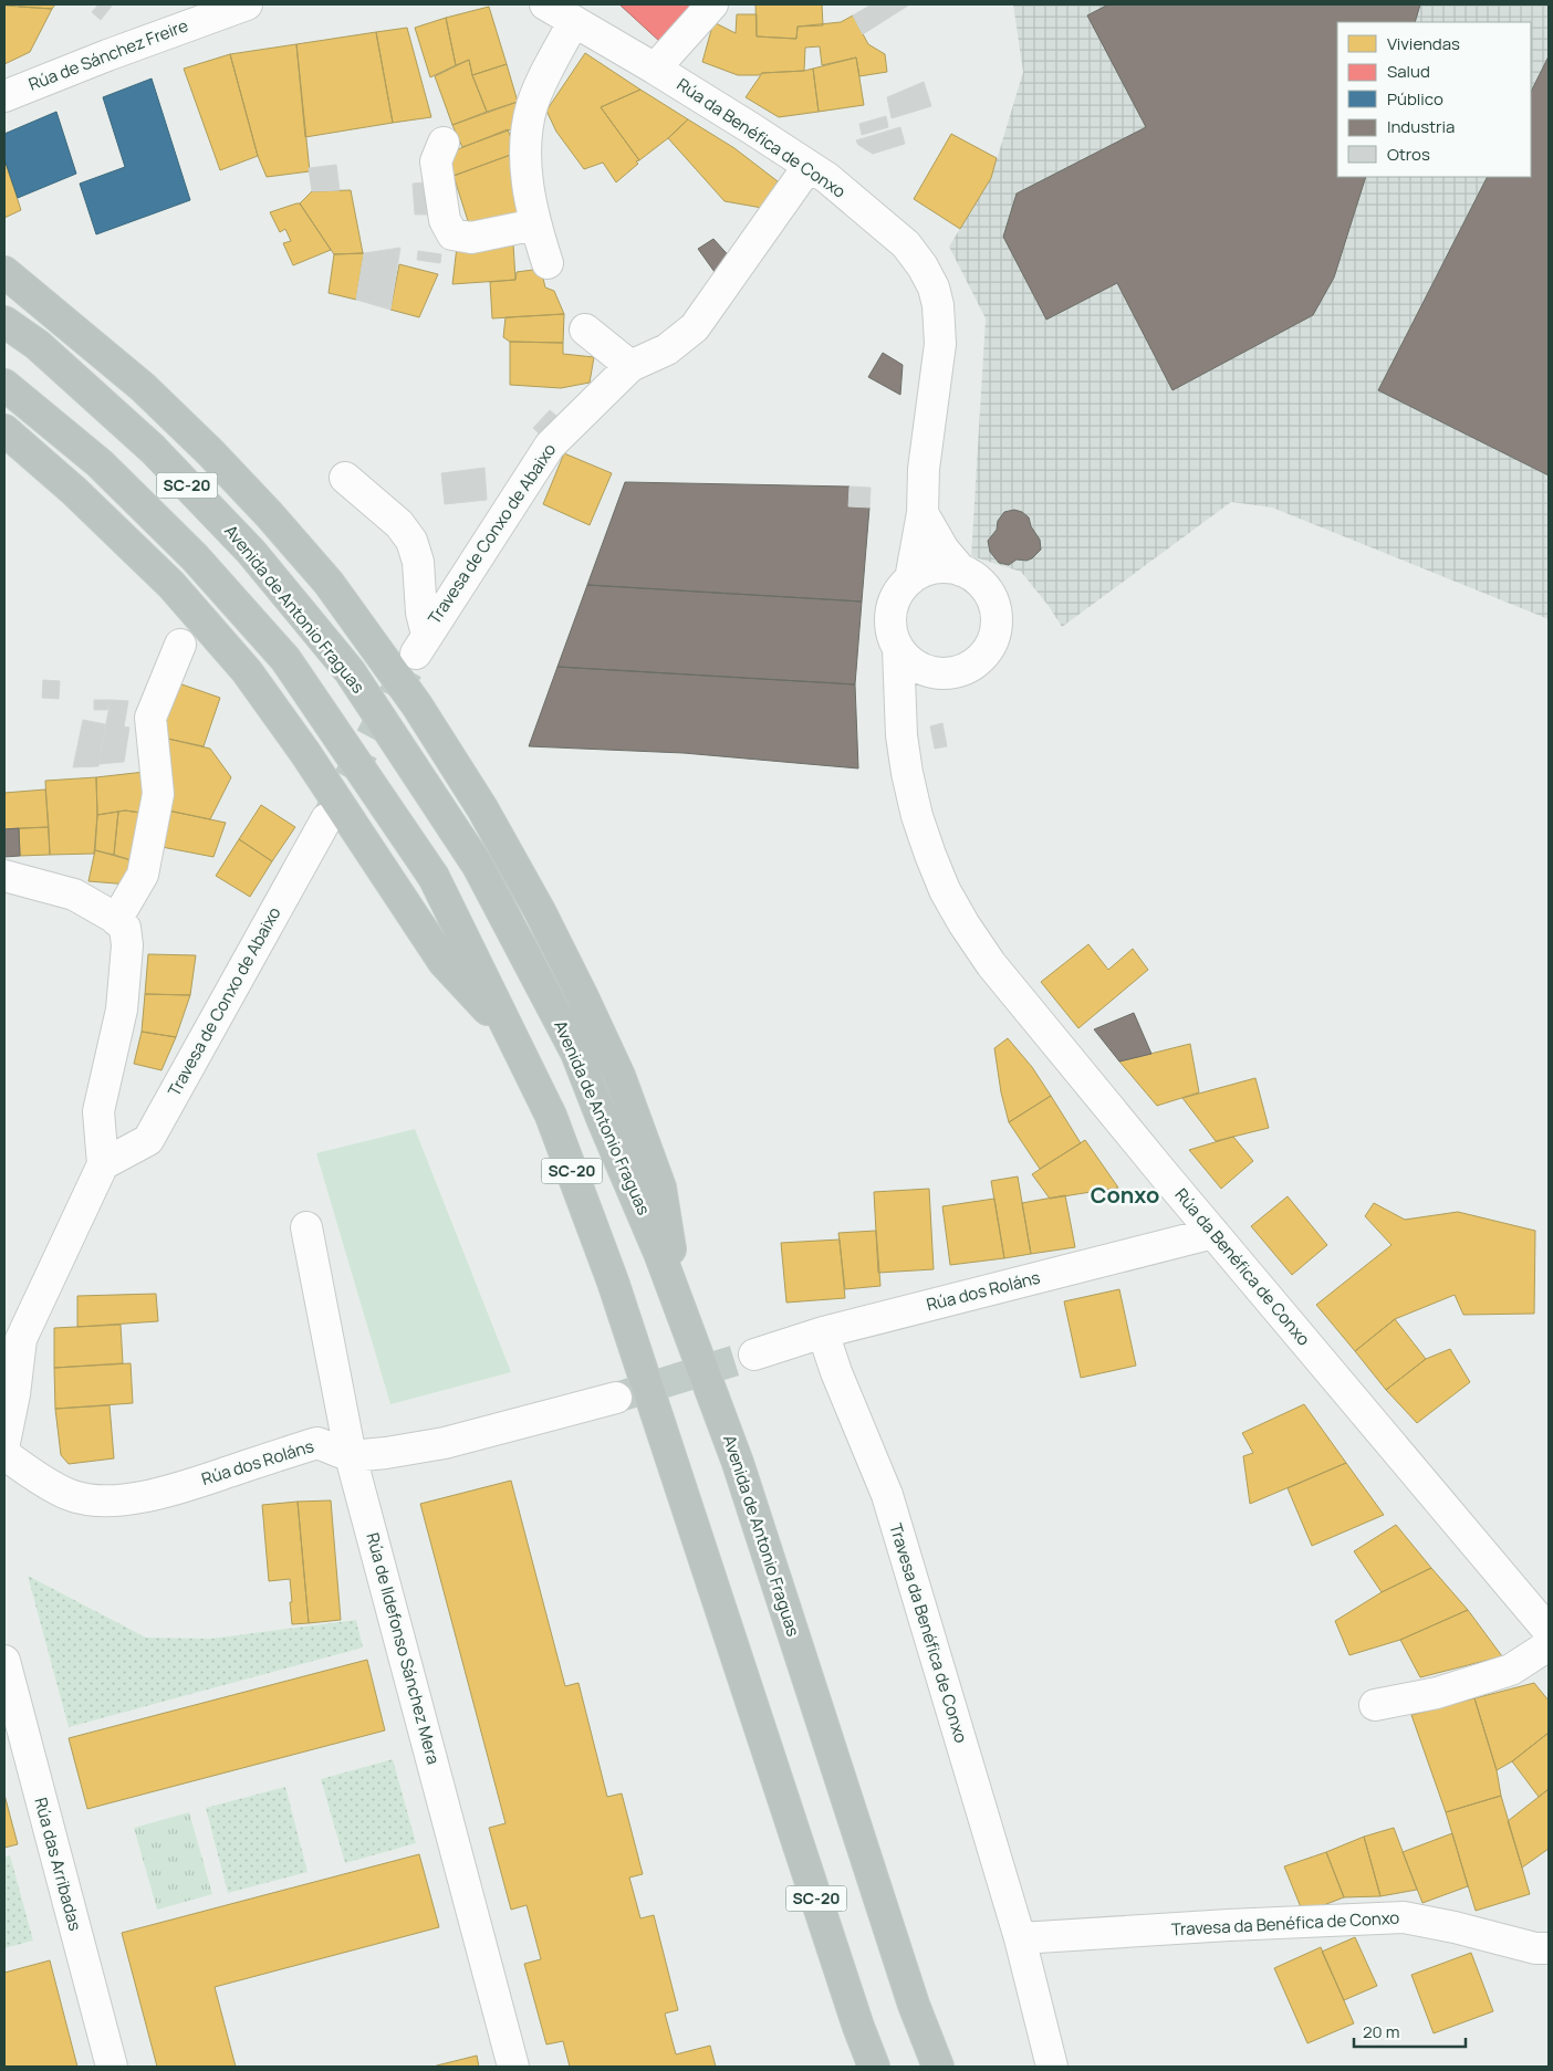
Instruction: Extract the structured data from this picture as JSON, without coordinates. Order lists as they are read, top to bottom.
{
  "streets": {
    "highway": ["SC-20", "Avenida de Antonio Fraguas"],
    "street": [
      "Rúa de Sánchez Freire",
      "Rúa da Benéfica de Conxo",
      "Travesa de Conxo de Abaixo",
      "Rúa dos Roláns",
      "Travesa da Benéfica de Conxo",
      "Rúa de Ildefonso Sánchez Mera",
      "Rúa das Arribadas"
    ]
  },
  "crossings": [
    ["Rúa da Benéfica de Conxo", "Travesa de Conxo de Abaixo"],
    ["Rúa da Benéfica de Conxo", "Rúa dos Roláns"],
    ["Rúa dos Roláns", "Travesa da Benéfica de Conxo"],
    ["Rúa dos Roláns", "Rúa de Ildefonso Sánchez Mera"]
  ],
  "districts": ["Conxo"],
  "legend": [
    "Viviendas",
    "Salud",
    "Público",
    "Industria",
    "Otros"
  ],
  "scale_bar": "20 m"
}
